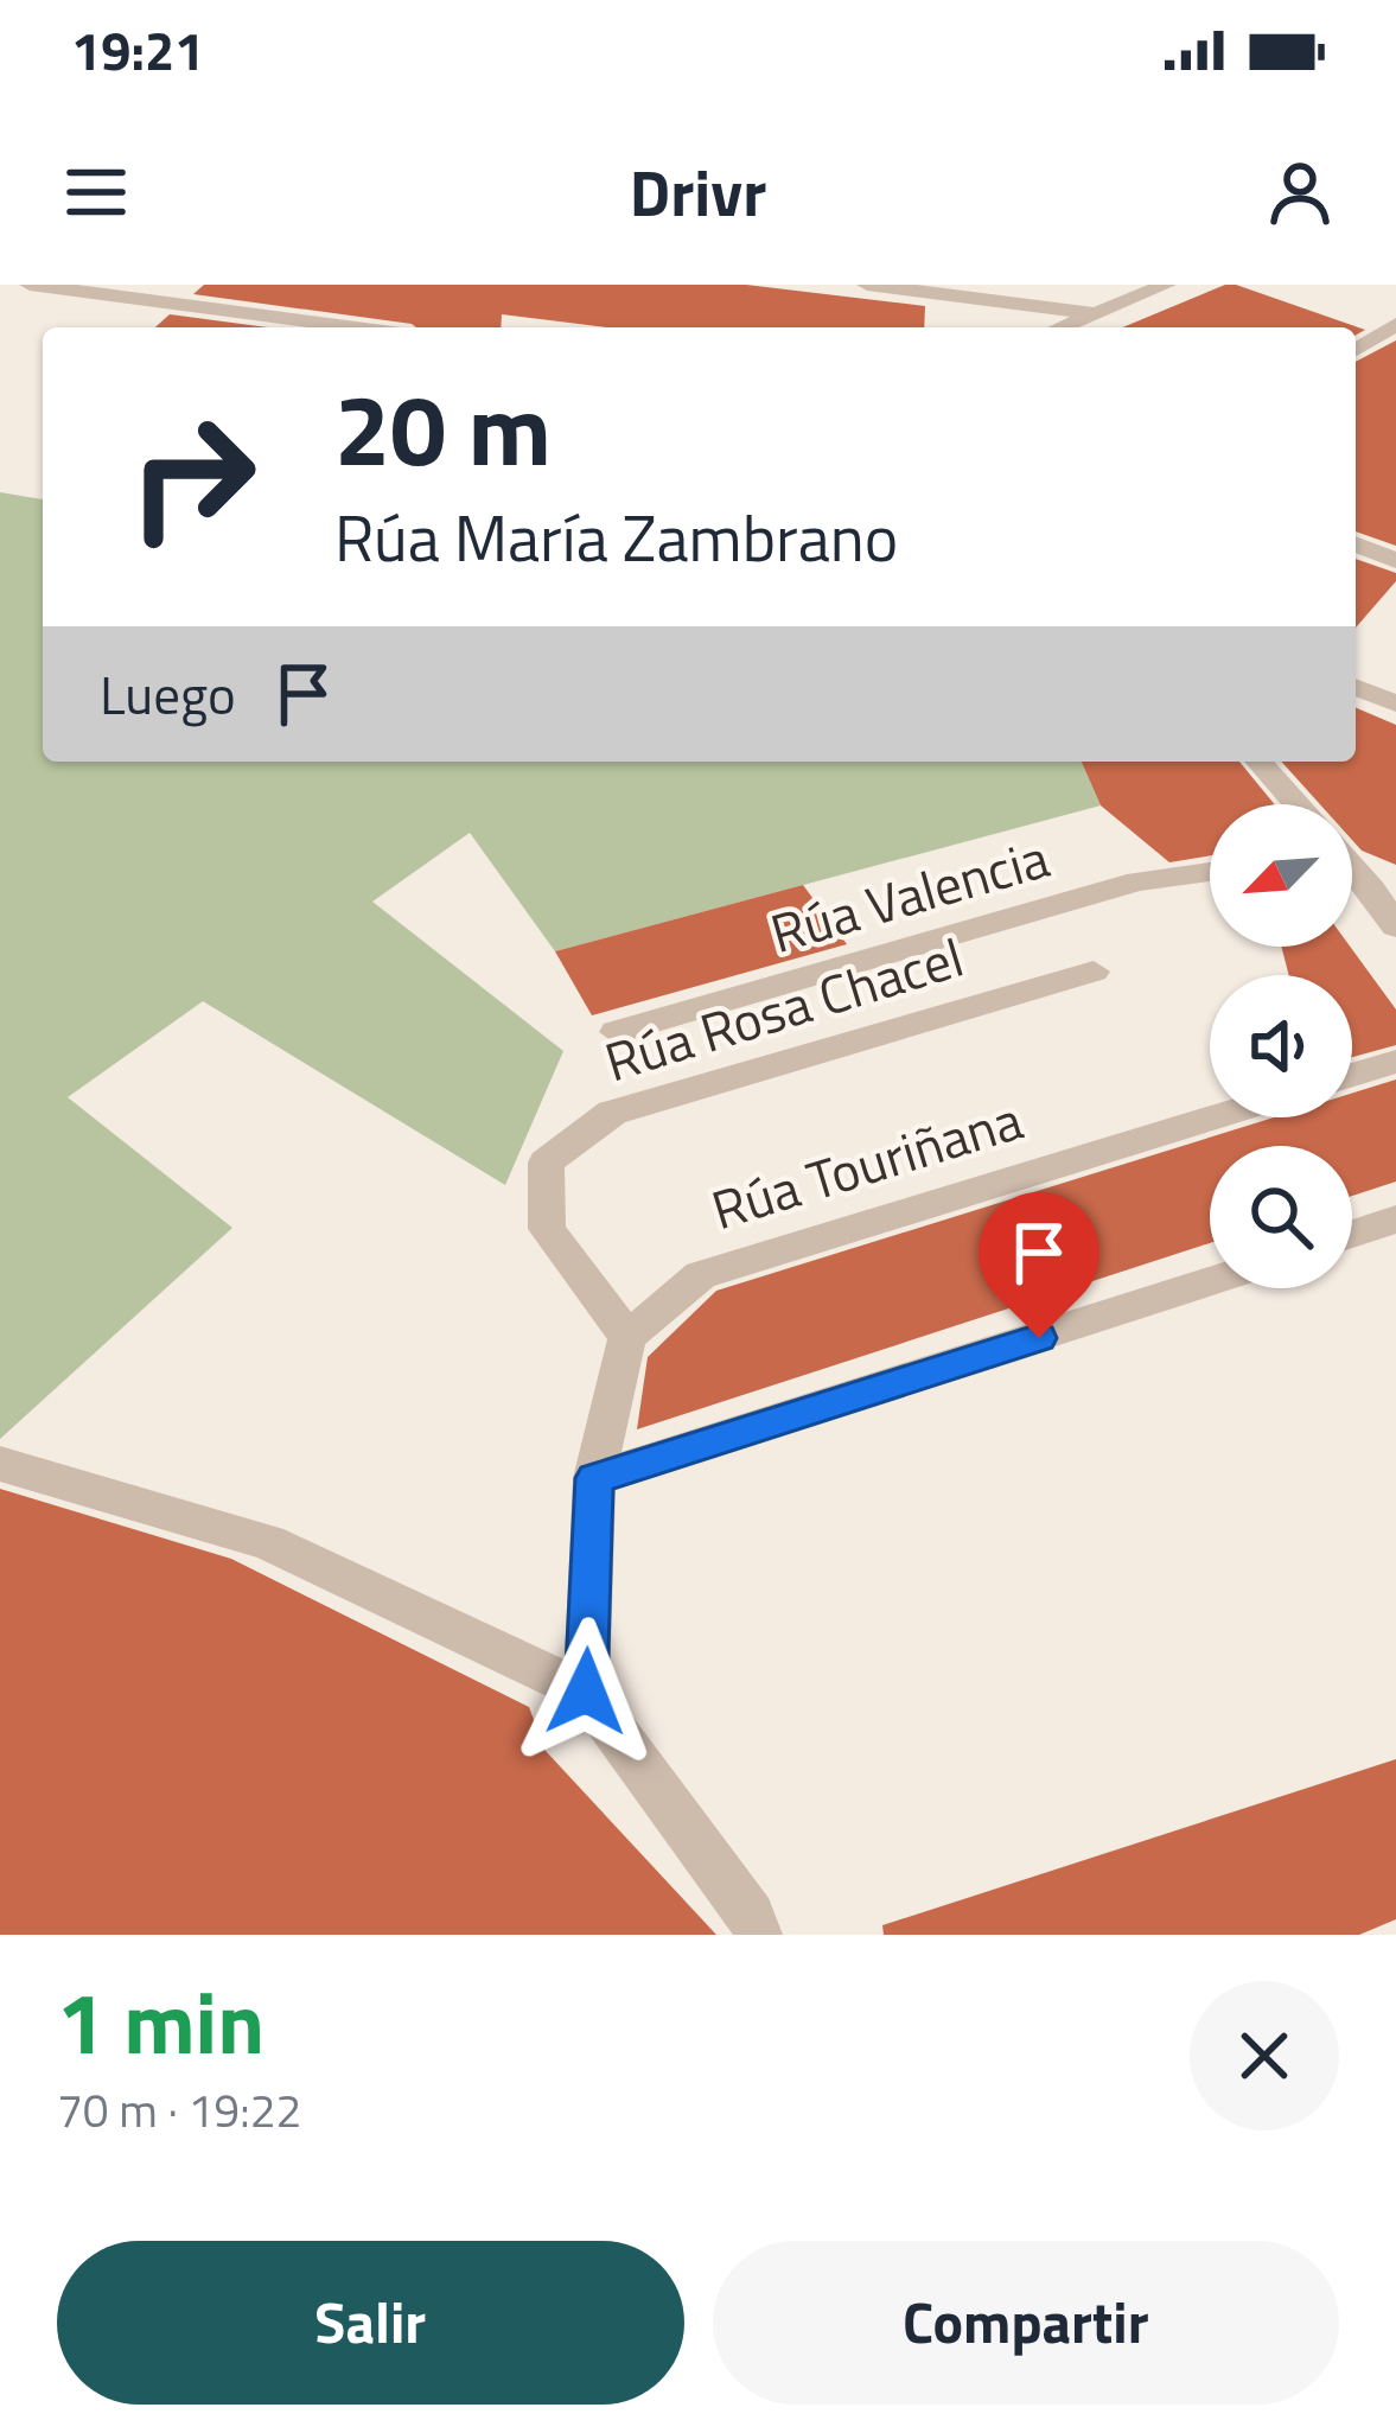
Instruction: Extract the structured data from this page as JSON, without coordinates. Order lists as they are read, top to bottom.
{
  "streets": {
    "street": ["Rúa Valencia", "Rúa Rosa Chacel", "Rúa Touriñana"]
  },
  "crossings": [
    ["Rúa Rosa Chacel", "Rúa Touriñana"]
  ],
  "north": "bottom left",
  "page": {
    "status": "19:21",
    "header": "Drivr",
    "turn": ["20 m", "Rúa María Zambrano"],
    "then": "Luego",
    "heading": ["1 min", "70 m · 19:22"],
    "buttons": ["Salir", "Compartir"]
  }
}
